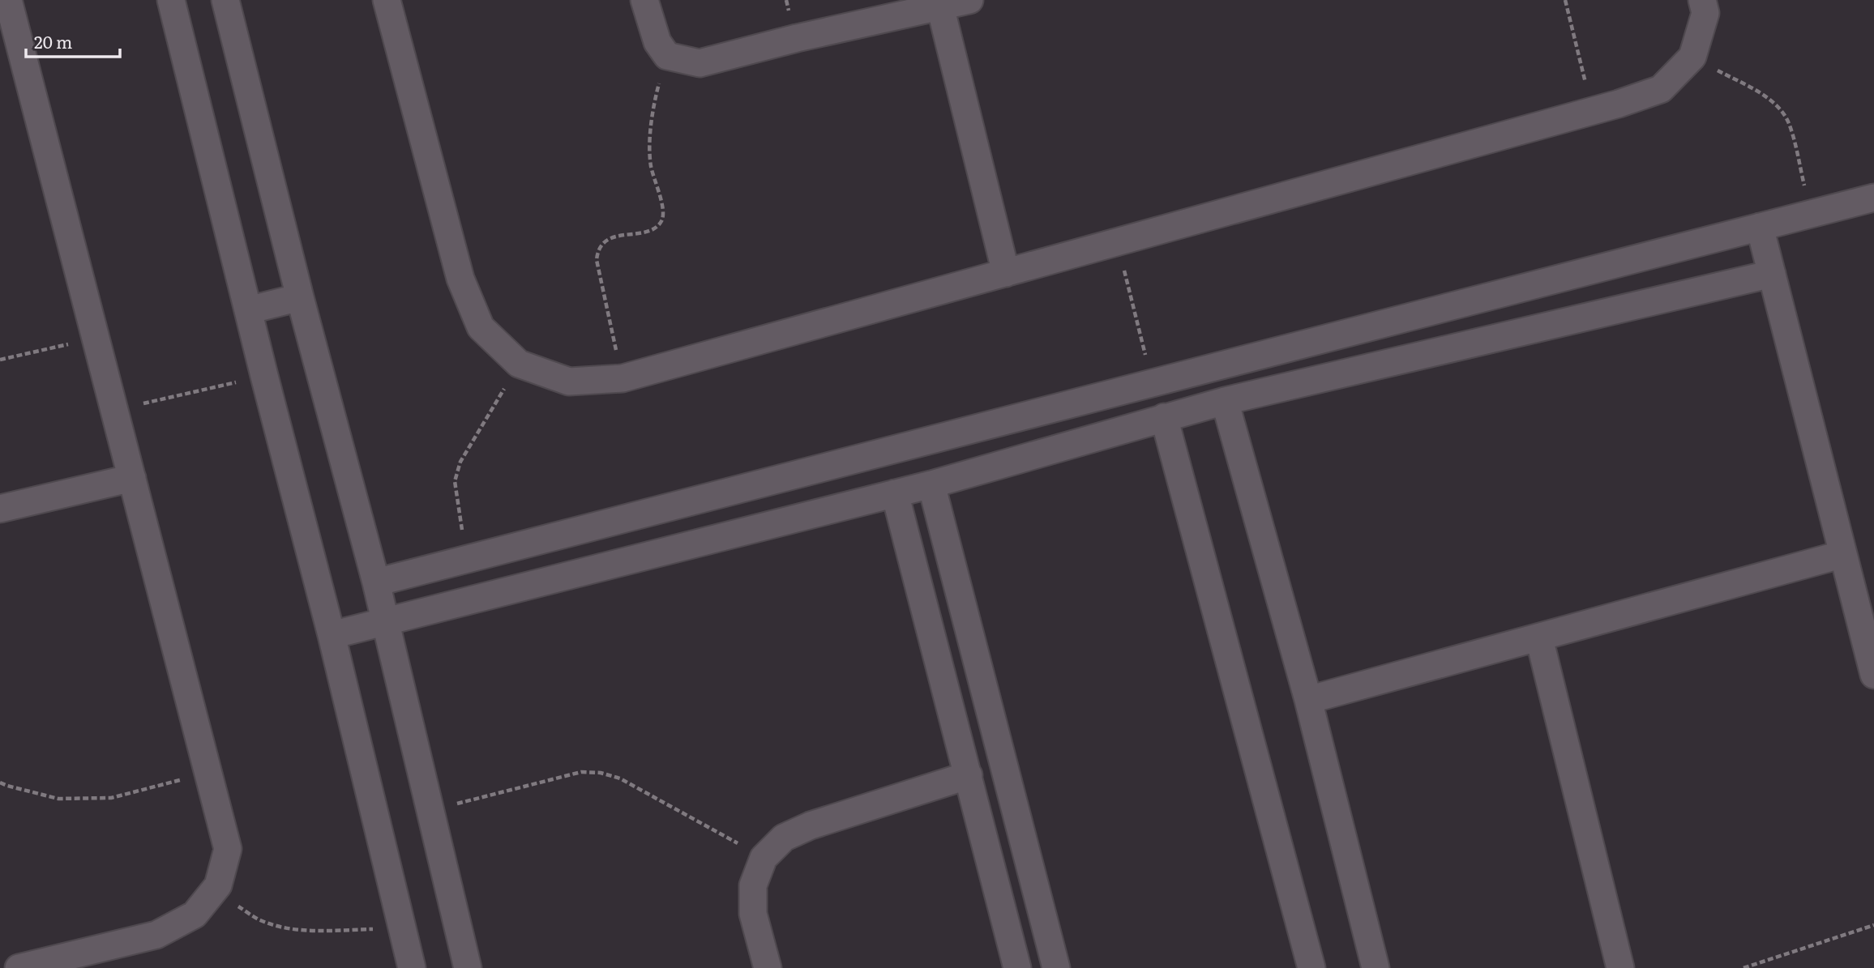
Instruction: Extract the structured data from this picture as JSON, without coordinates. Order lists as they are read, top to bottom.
{
  "scale_bar": "20 m"
}
